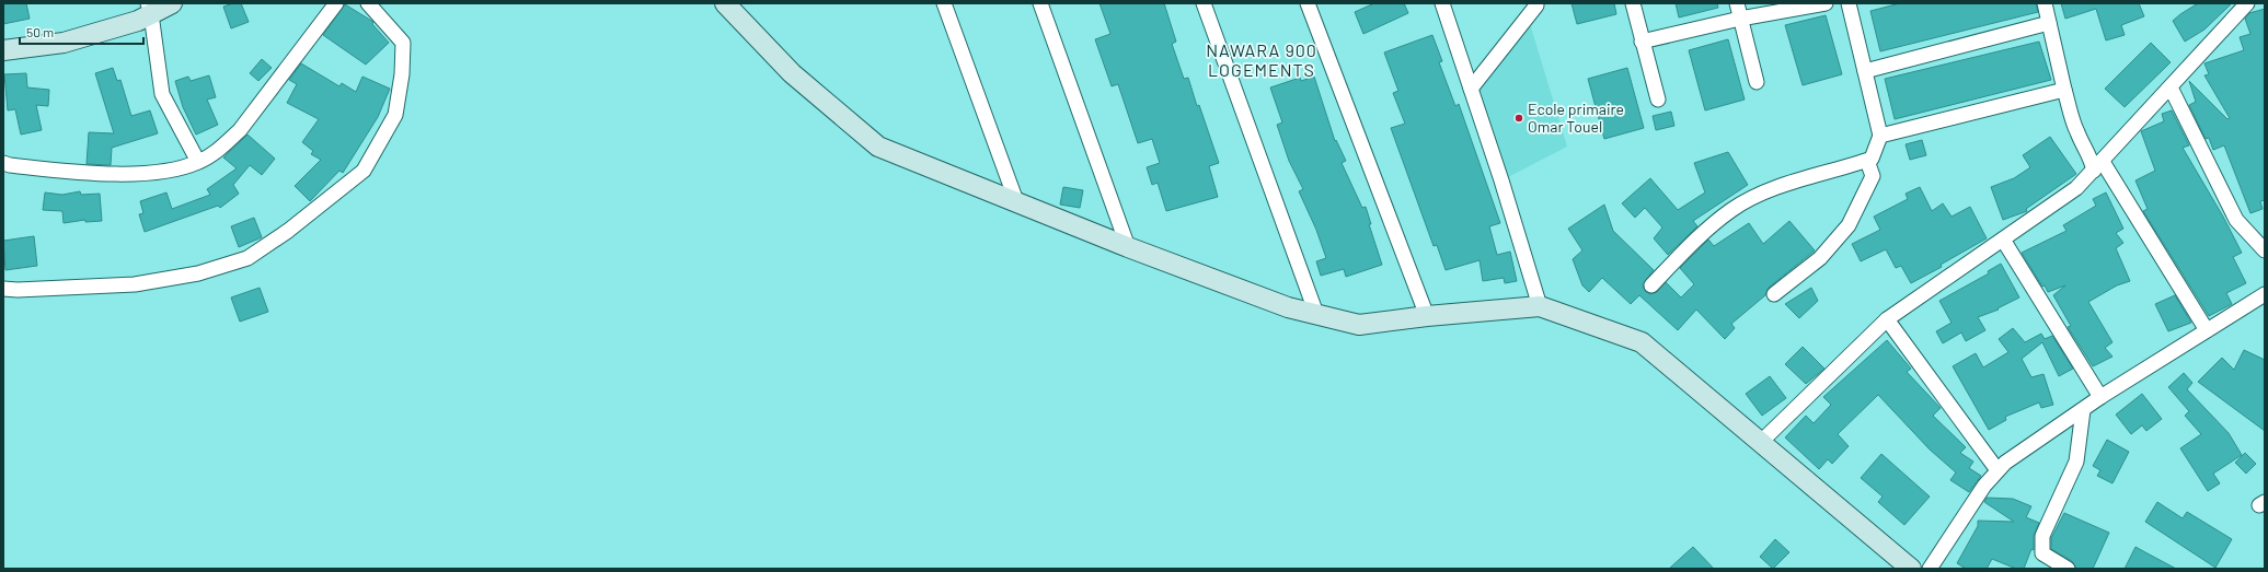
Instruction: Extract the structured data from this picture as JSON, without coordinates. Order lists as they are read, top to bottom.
{
  "districts": ["NAWARA 900 LOGEMENTS"],
  "places": ["Ecole primaire Omar Touel"],
  "scale_bar": "50 m"
}
